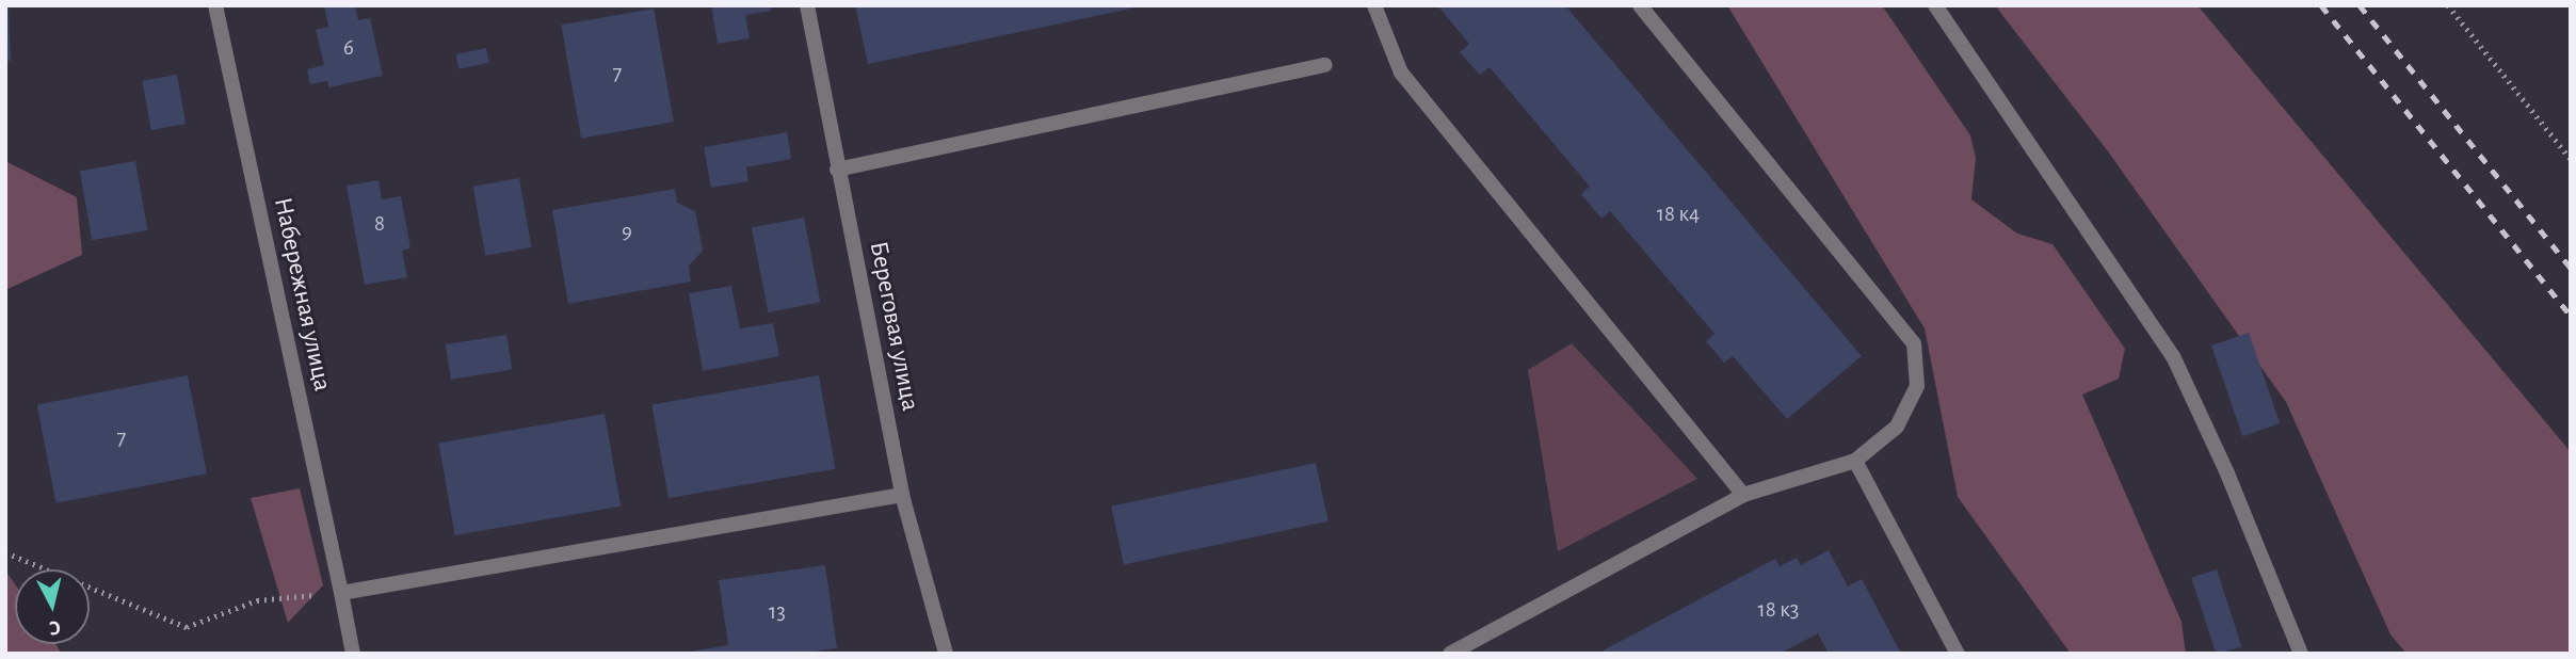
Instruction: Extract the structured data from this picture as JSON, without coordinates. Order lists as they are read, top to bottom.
{
  "streets": {
    "street": ["Набережная улица", "Береговая улица"]
  },
  "house_numbers": [
    "6",
    "7",
    "18 к4",
    "8",
    "9",
    "7",
    "18 к3",
    "13"
  ],
  "north": "bottom"
}
